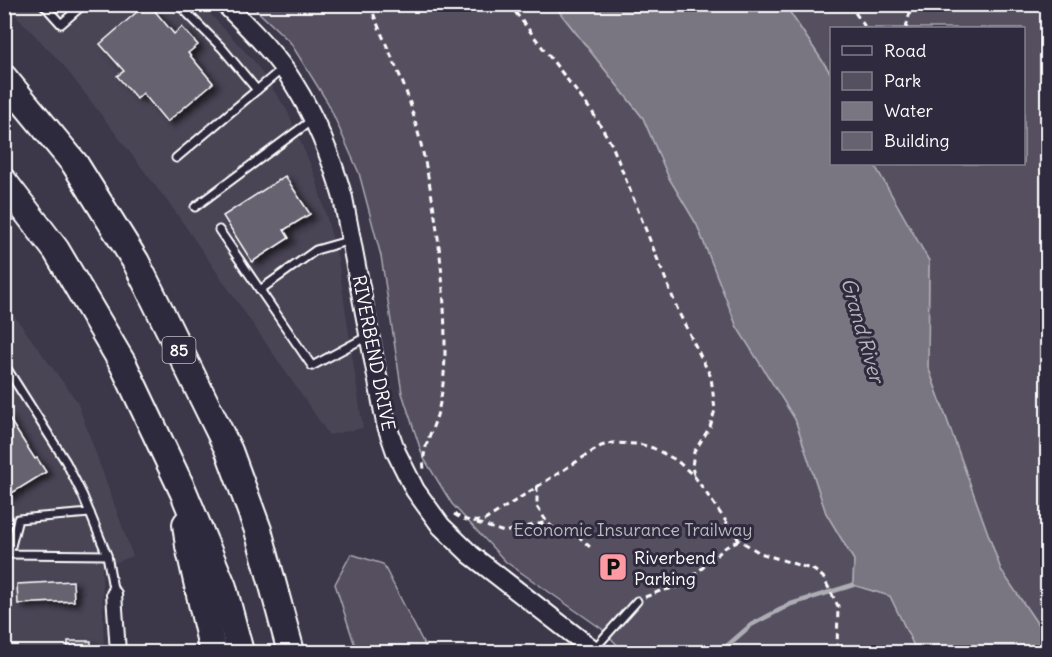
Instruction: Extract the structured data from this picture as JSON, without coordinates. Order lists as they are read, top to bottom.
{
  "streets": {
    "highway": ["85"],
    "street": ["RIVERBEND DRIVE"]
  },
  "water": ["Grand River"],
  "parks": ["Economic Insurance Trailway"],
  "places": {
    "parking": ["Riverbend Parking"]
  },
  "legend": [
    "Road",
    "Park",
    "Water",
    "Building"
  ]
}
